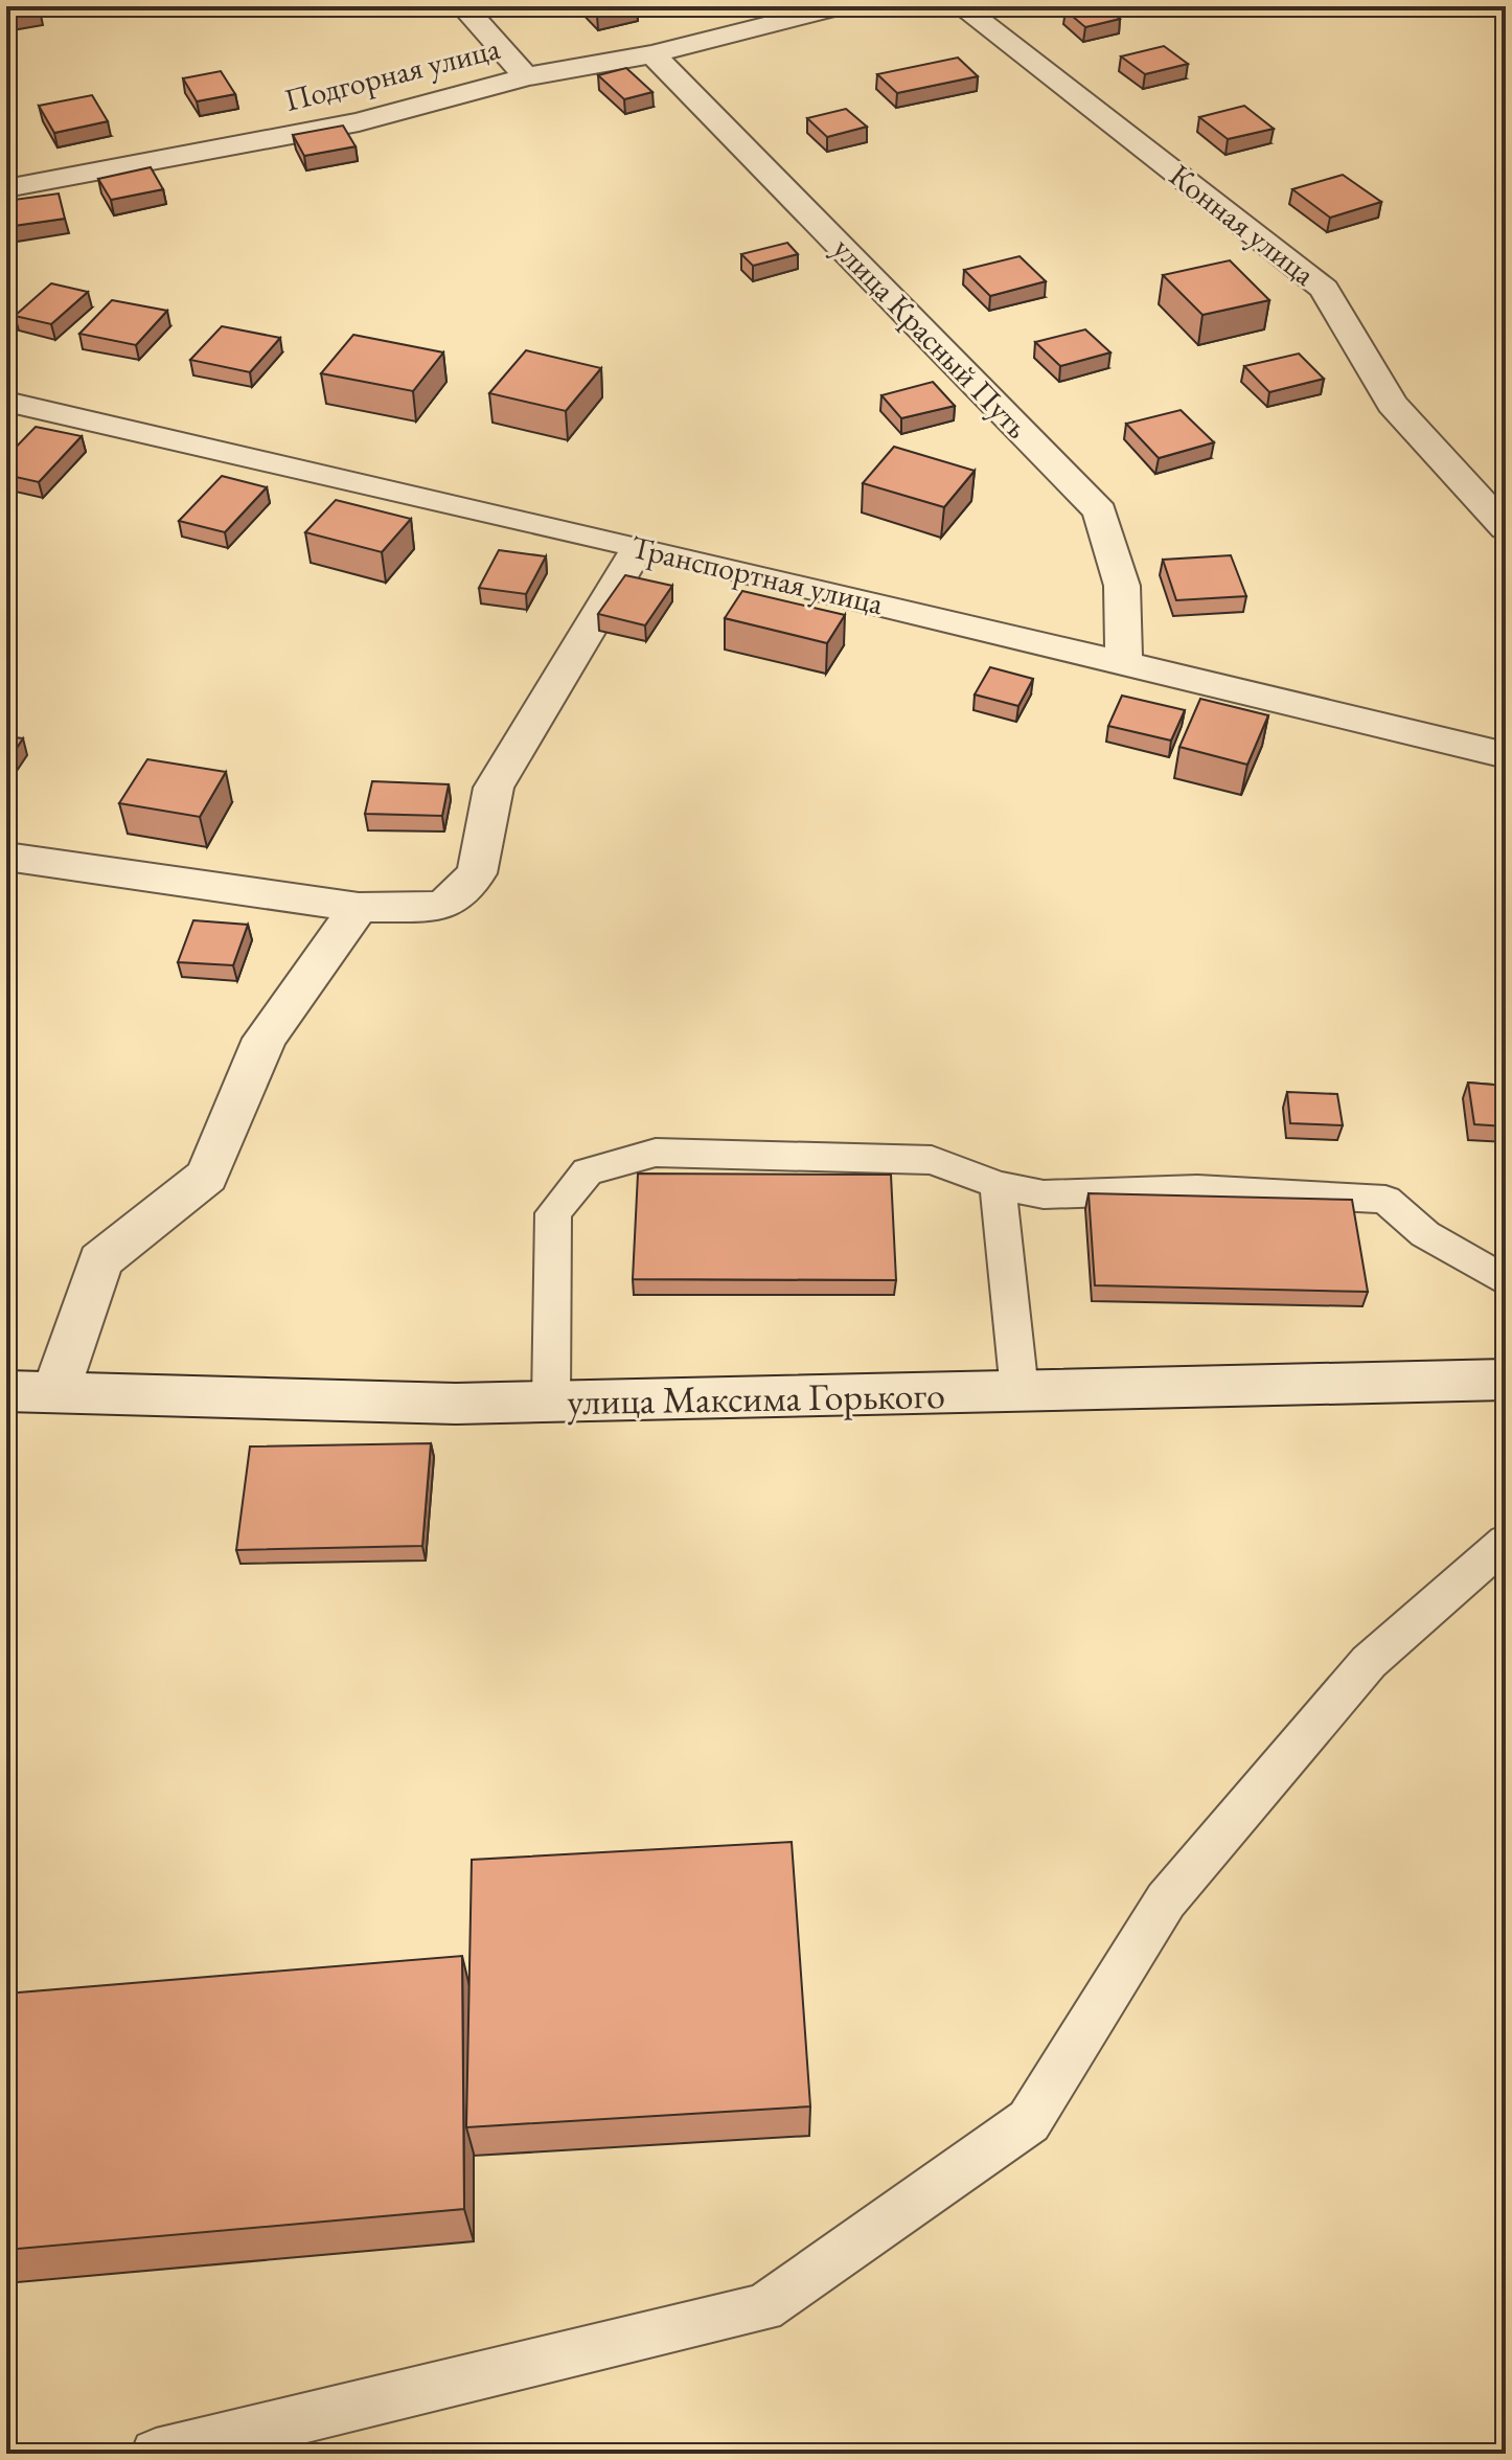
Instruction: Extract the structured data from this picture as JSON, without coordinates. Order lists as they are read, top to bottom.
{
  "streets": {
    "street": [
      "Подгорная улица",
      "Конная улица",
      "улица Красный Путь",
      "Транспортная улица",
      "улица Максима Горького"
    ]
  },
  "crossings": [
    ["Подгорная улица", "улица Красный Путь"],
    ["улица Красный Путь", "Транспортная улица"]
  ]
}
